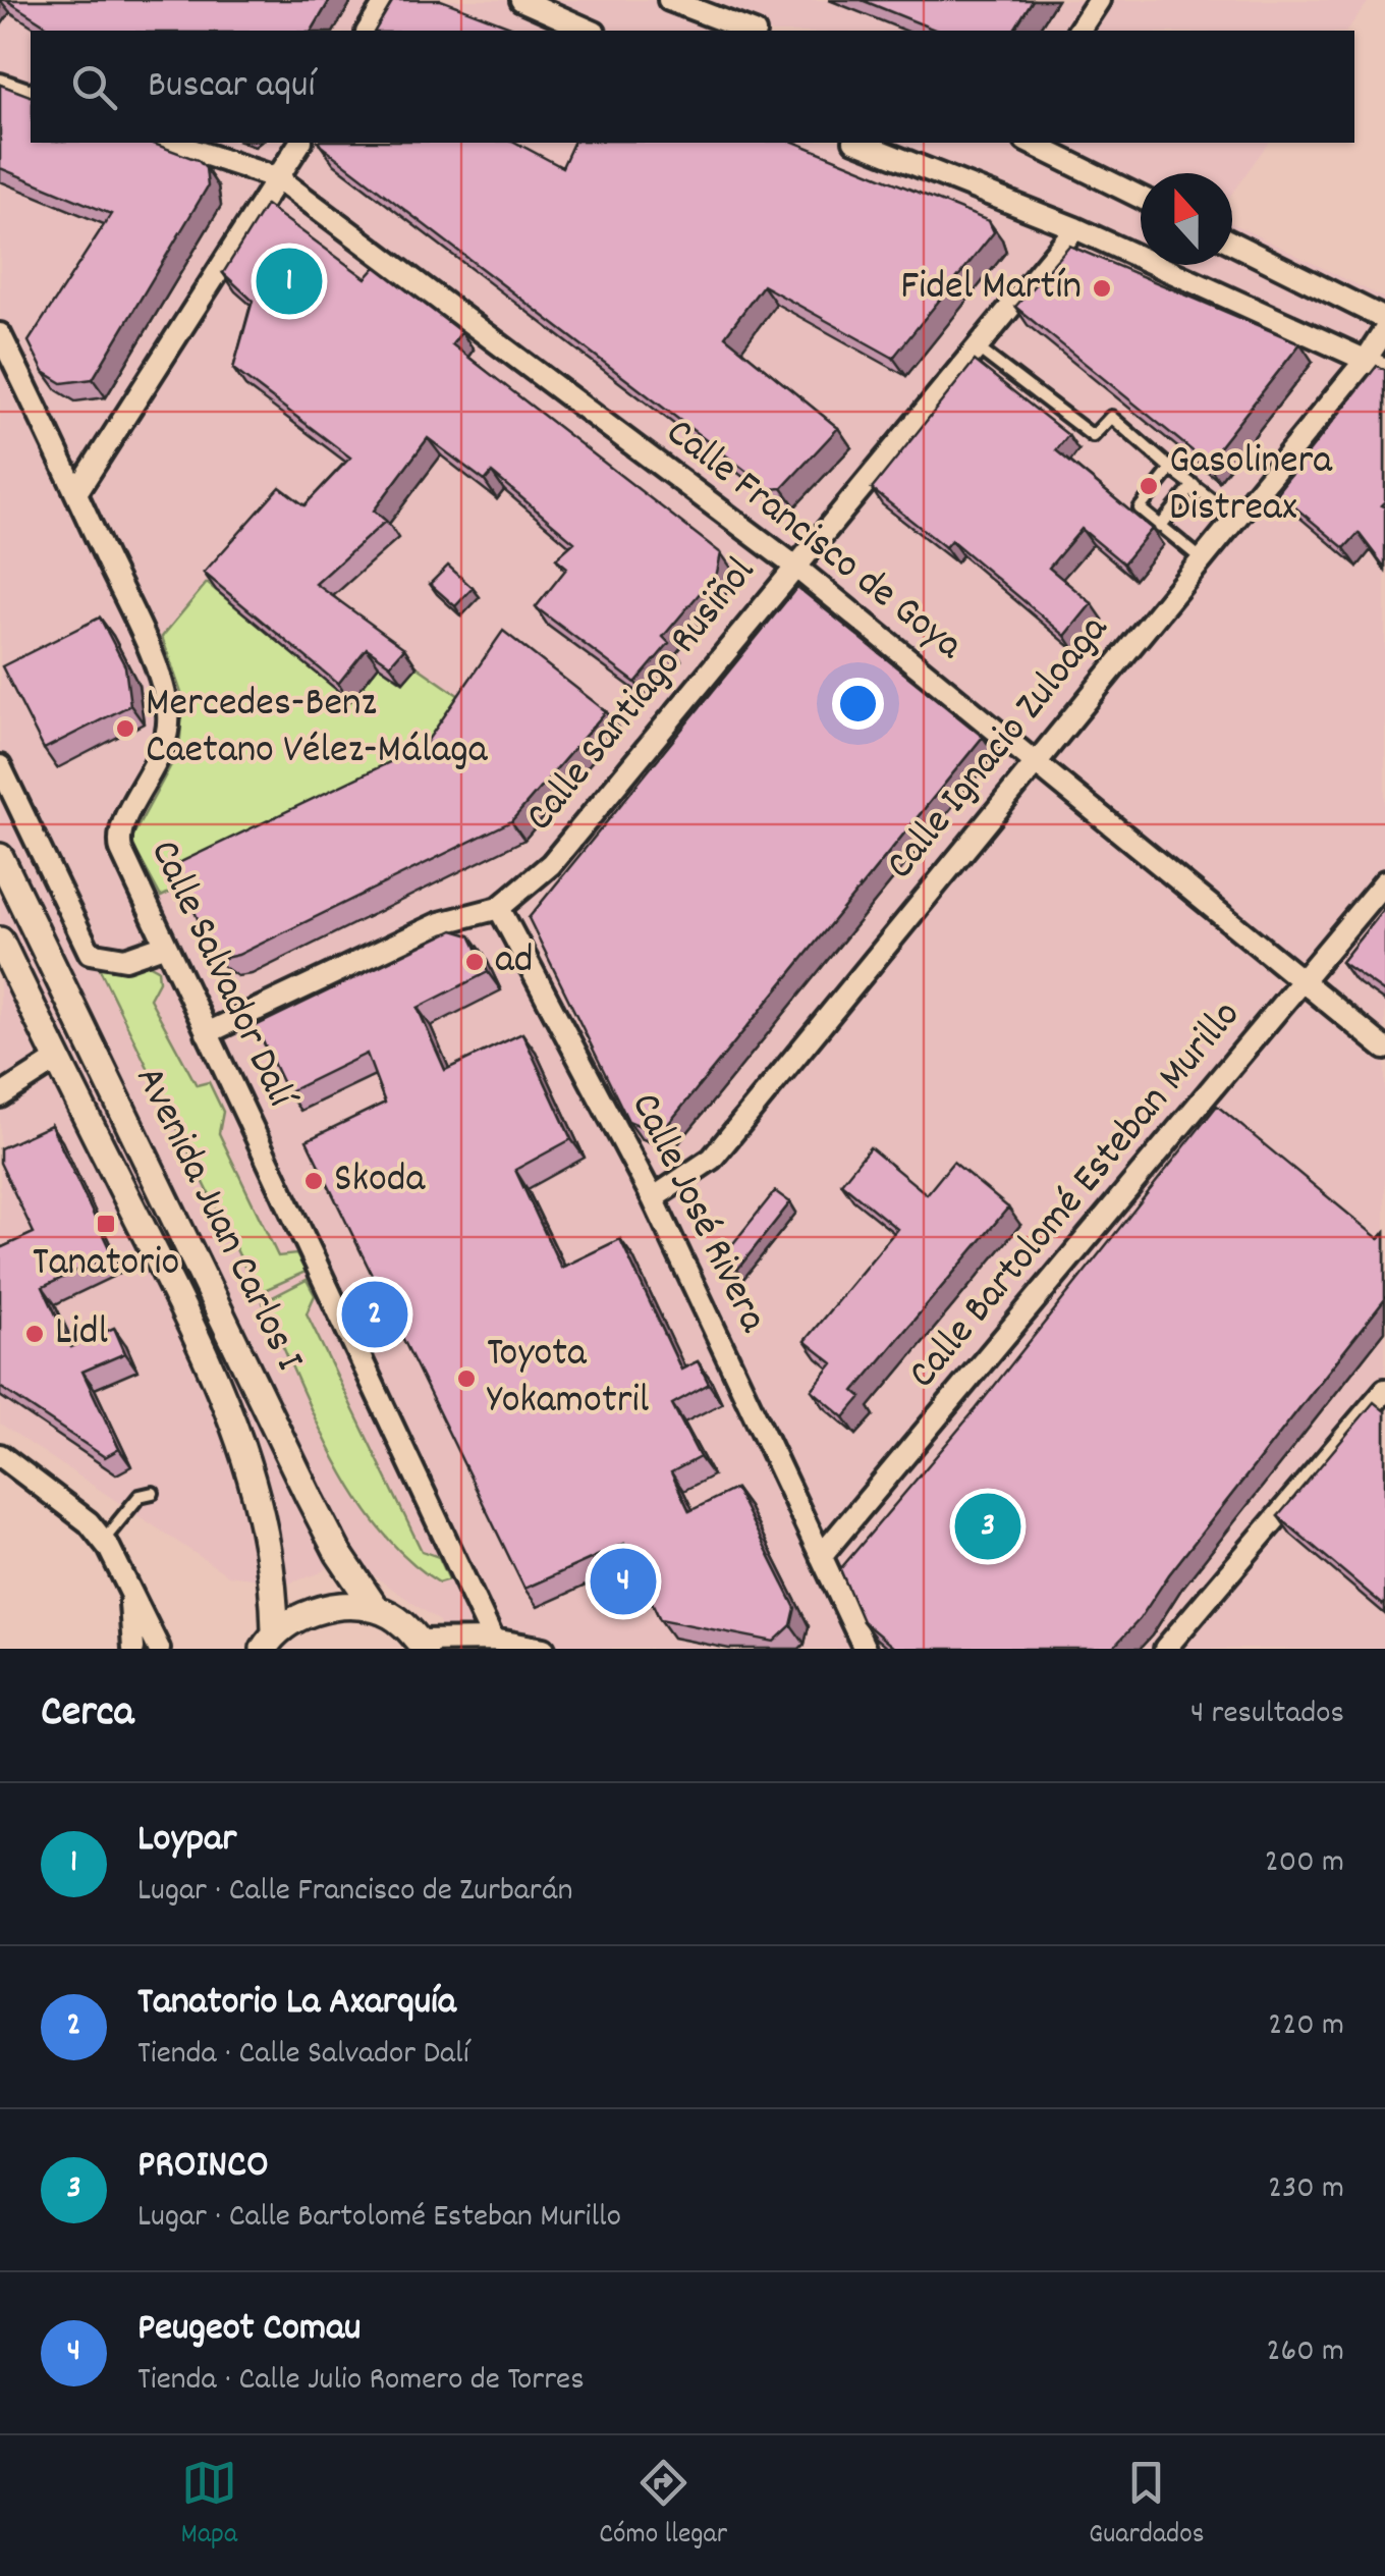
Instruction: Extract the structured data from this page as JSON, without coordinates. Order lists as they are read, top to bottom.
{
  "streets": {
    "street": [
      "Calle Francisco de Goya",
      "Calle Santiago Rusiñol",
      "Calle Ignacio Zuloaga",
      "Calle Salvador Dalí",
      "Calle Bartolomé Esteban Murillo",
      "Calle José Rivera",
      "Avenida Juan Carlos I"
    ]
  },
  "crossings": [
    ["Calle Francisco de Goya", "Calle Santiago Rusiñol"],
    ["Calle Francisco de Goya", "Calle Ignacio Zuloaga"],
    ["Calle Francisco de Goya", "Calle Bartolomé Esteban Murillo"],
    ["Calle Santiago Rusiñol", "Calle Salvador Dalí"],
    ["Calle Santiago Rusiñol", "Calle José Rivera"],
    ["Calle Ignacio Zuloaga", "Calle José Rivera"],
    ["Calle Bartolomé Esteban Murillo", "Calle José Rivera"]
  ],
  "places": {
    "other": [
      "Fidel Martín",
      "Gasolinera Distreax",
      "Mercedes-Benz Caetano Vélez-Málaga",
      "ad",
      "Skoda",
      "Lidl",
      "Toyota Yokamotril"
    ],
    "transit": ["Tanatorio"]
  },
  "north": "top",
  "page": {
    "search": "Buscar aquí",
    "pins": [
      "1",
      "2",
      "3",
      "4"
    ],
    "heading": ["Cerca", "4 resultados"],
    "list": [
      {
        "mark": "1",
        "name": "Loypar",
        "note": "Lugar · Calle Francisco de Zurbarán",
        "value": "200 m"
      },
      {
        "mark": "2",
        "name": "Tanatorio La Axarquía",
        "note": "Tienda · Calle Salvador Dalí",
        "value": "220 m"
      },
      {
        "mark": "3",
        "name": "PROINCO",
        "note": "Lugar · Calle Bartolomé Esteban Murillo",
        "value": "230 m"
      },
      {
        "mark": "4",
        "name": "Peugeot Comau",
        "note": "Tienda · Calle Julio Romero de Torres",
        "value": "260 m"
      }
    ],
    "nav": ["Mapa", "Cómo llegar", "Guardados"]
  }
}
